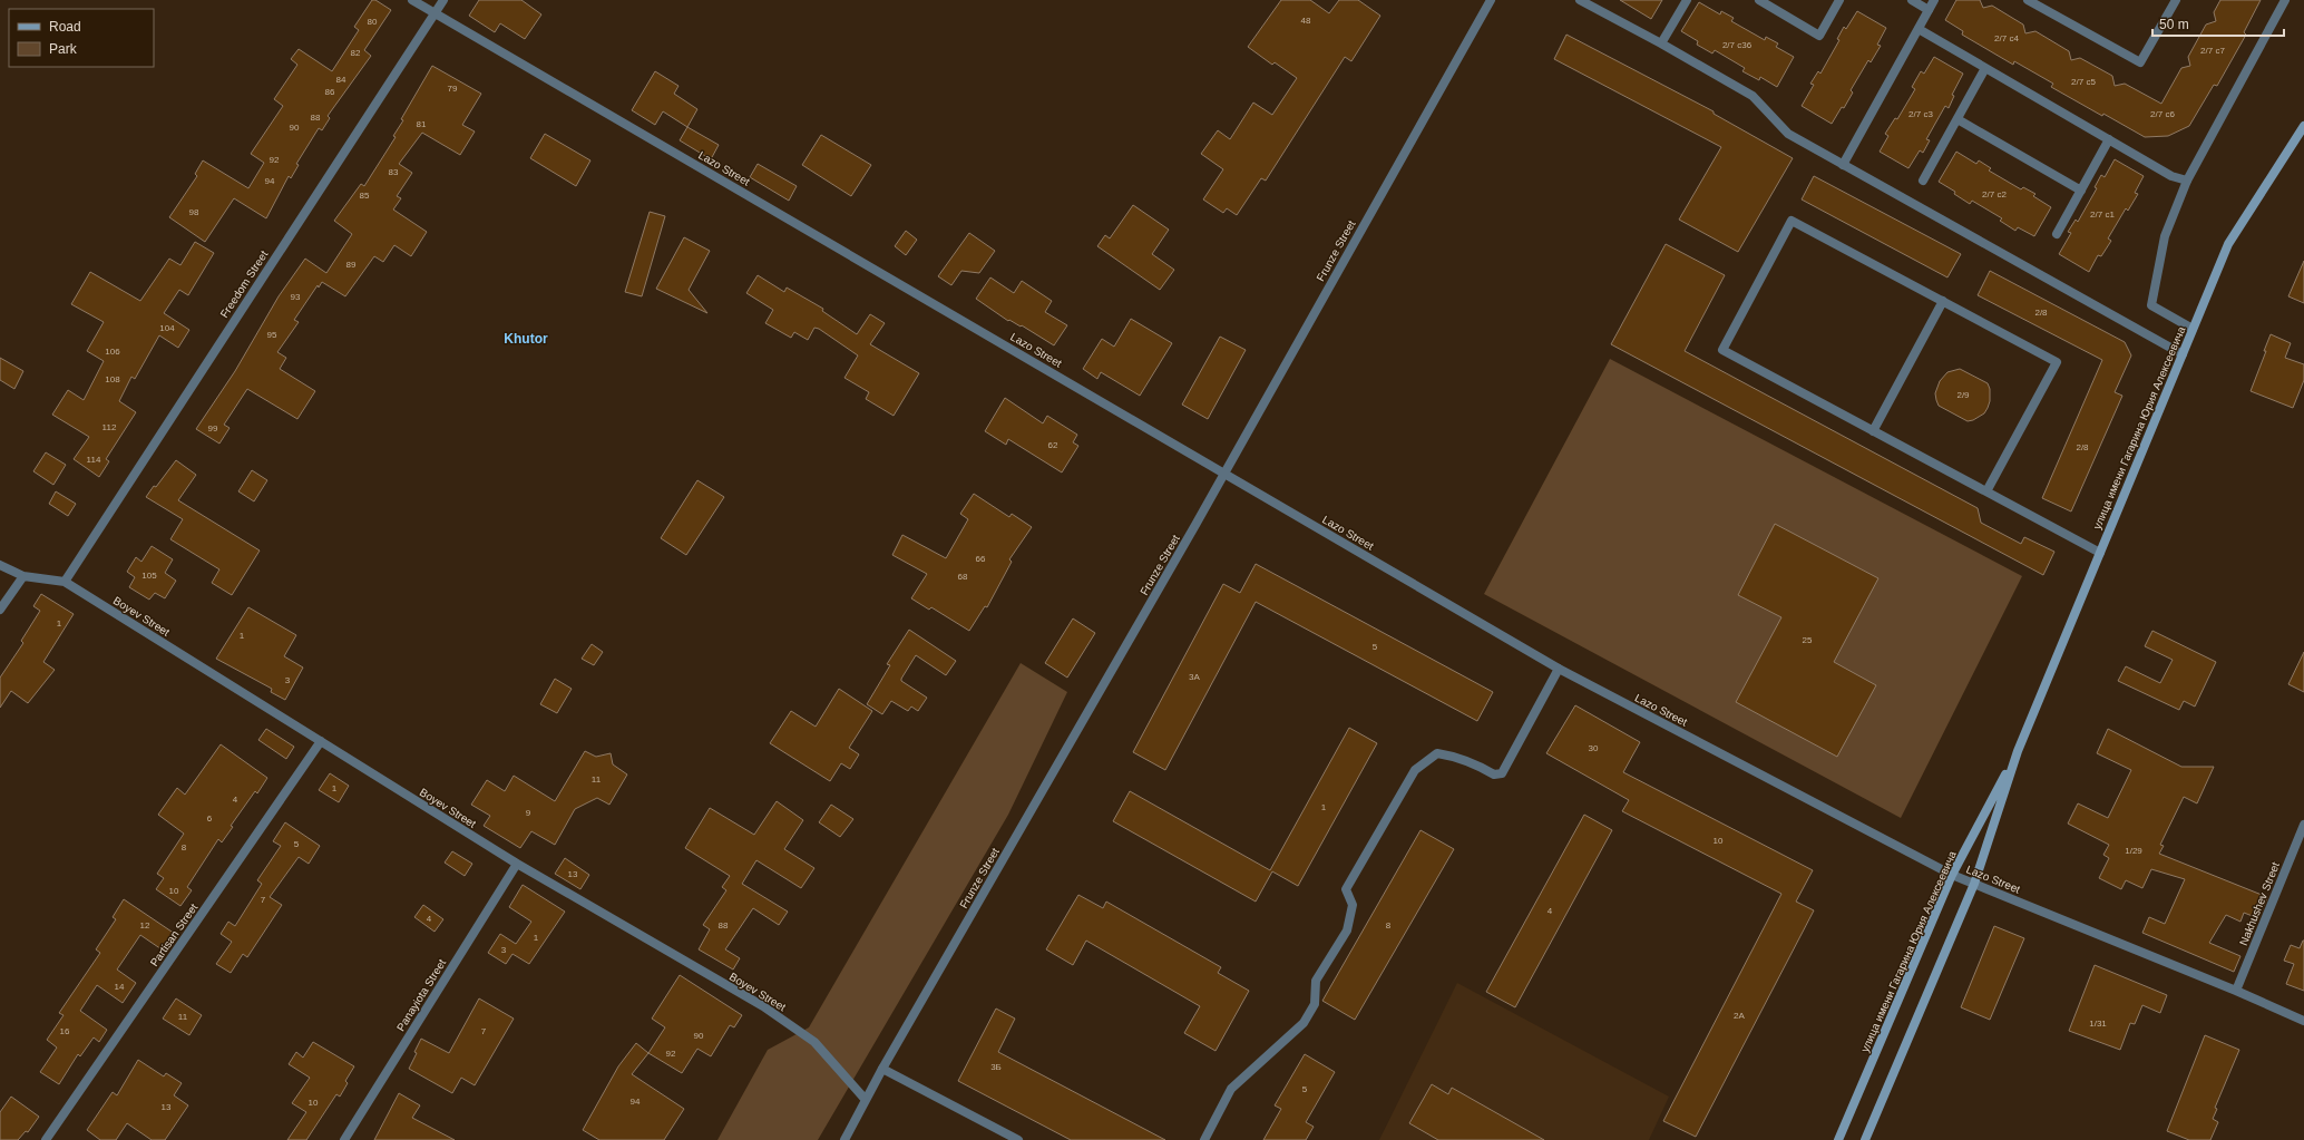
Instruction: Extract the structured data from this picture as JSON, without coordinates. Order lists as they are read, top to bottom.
{
  "streets": {
    "street": [
      "Lazo Street",
      "Frunze Street",
      "Freedom Street",
      "улица имени Гагарина Юрия Алексеевича",
      "Boyev Street",
      "Nakhushev Street",
      "Partisan Street",
      "Panayiota Street"
    ]
  },
  "crossings": [
    ["Lazo Street", "Frunze Street"],
    ["Lazo Street", "Freedom Street"],
    ["Lazo Street", "улица имени Гагарина Юрия Алексеевича"],
    ["Lazo Street", "Nakhushev Street"],
    ["Frunze Street", "Boyev Street"],
    ["Freedom Street", "Boyev Street"],
    ["Boyev Street", "Partisan Street"],
    ["Boyev Street", "Panayiota Street"]
  ],
  "districts": ["Khutor"],
  "house_numbers": [
    "48",
    "80",
    "2/7 с4",
    "2/7 с36",
    "2/7 с7",
    "82",
    "84",
    "2/7 с5",
    "79",
    "86",
    "2/7 с3",
    "2/7 с6",
    "88",
    "81",
    "90",
    "92",
    "83",
    "94",
    "2/7 с2",
    "85",
    "98",
    "2/7 с1",
    "89",
    "93",
    "2/8",
    "104",
    "95",
    "106",
    "108",
    "2/9",
    "112",
    "99",
    "62",
    "2/8",
    "114",
    "66",
    "105",
    "68",
    "1",
    "1",
    "25",
    "5",
    "3А",
    "3",
    "30",
    "11",
    "1",
    "4",
    "1",
    "9",
    "6",
    "10",
    "5",
    "8",
    "1/29",
    "13",
    "10",
    "7",
    "4",
    "4",
    "12",
    "88",
    "8",
    "1",
    "3",
    "14",
    "2А",
    "11",
    "1/31",
    "16",
    "7",
    "90",
    "92",
    "3Б",
    "5",
    "94",
    "10",
    "13"
  ],
  "legend": ["Road", "Park"],
  "scale_bar": "50 m"
}
